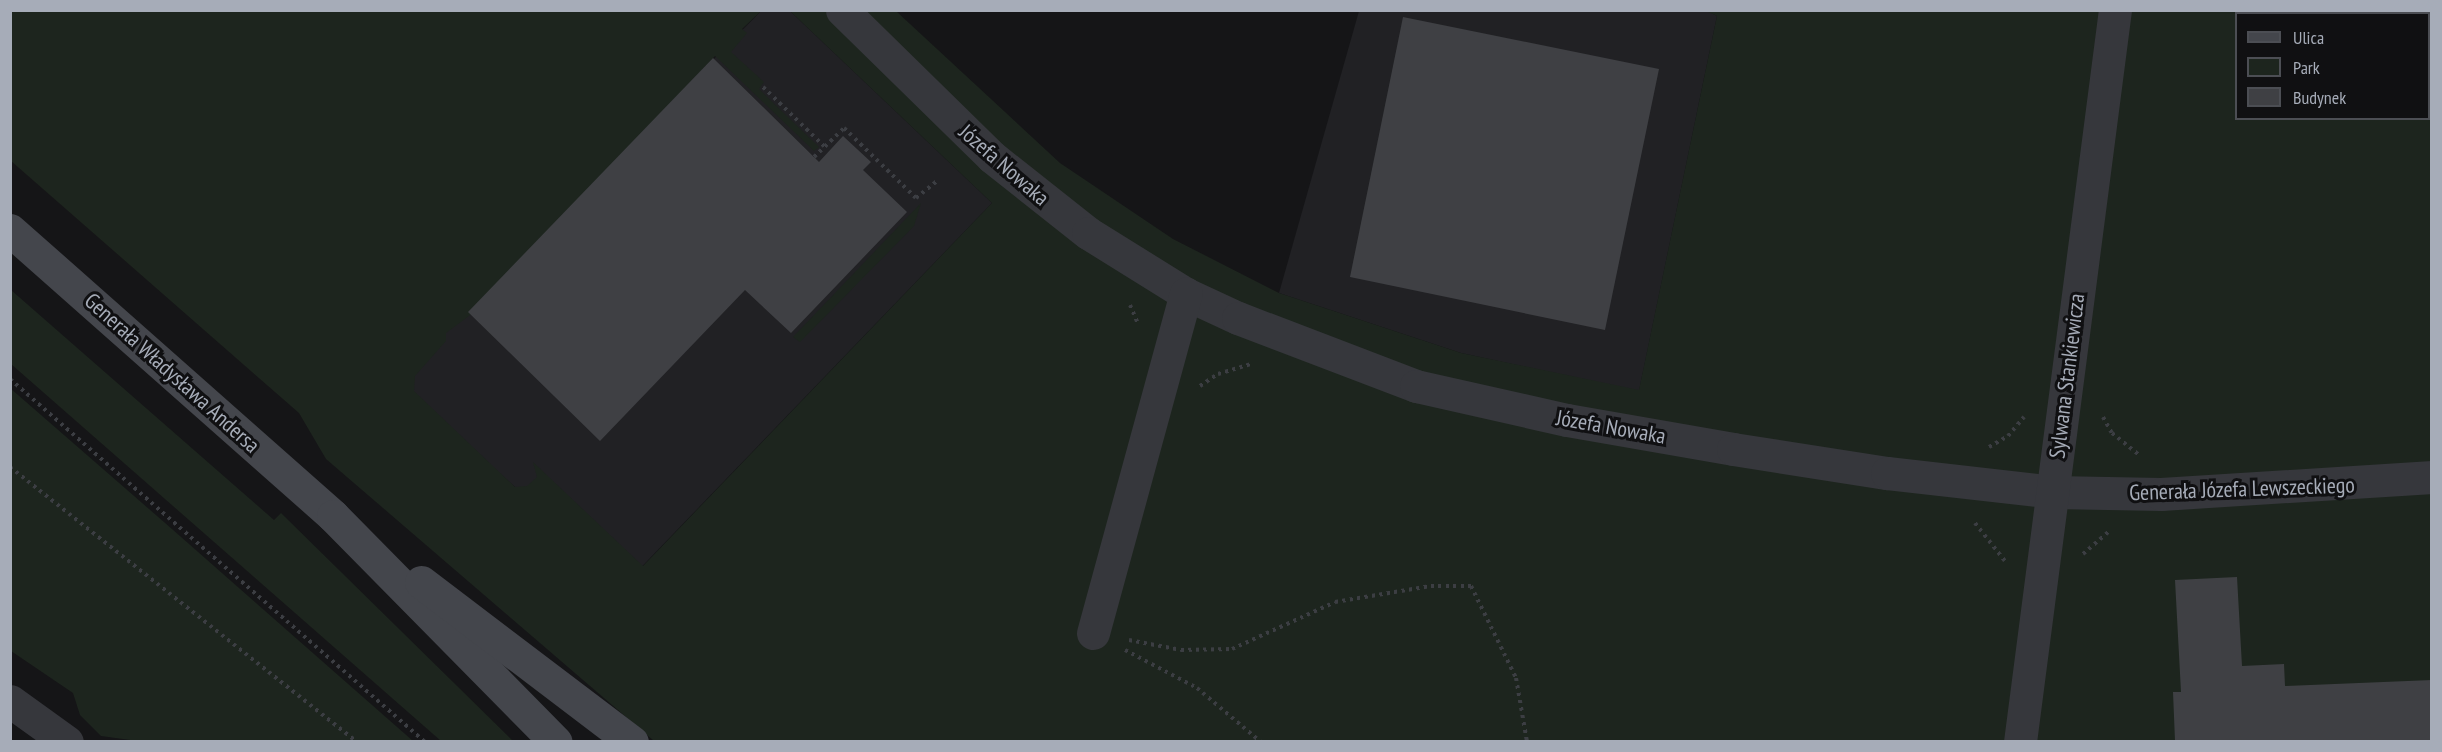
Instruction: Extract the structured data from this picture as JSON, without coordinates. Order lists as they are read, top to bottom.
{
  "streets": {
    "main road": ["Generała Władysława Andersa"],
    "street": ["Józefa Nowaka", "Sylwana Stankiewicza", "Generała Józefa Lewszeckiego"]
  },
  "crossings": [
    ["Józefa Nowaka", "Sylwana Stankiewicza"],
    ["Józefa Nowaka", "Generała Józefa Lewszeckiego"],
    ["Sylwana Stankiewicza", "Generała Józefa Lewszeckiego"]
  ],
  "legend": ["Ulica", "Park", "Budynek"]
}
